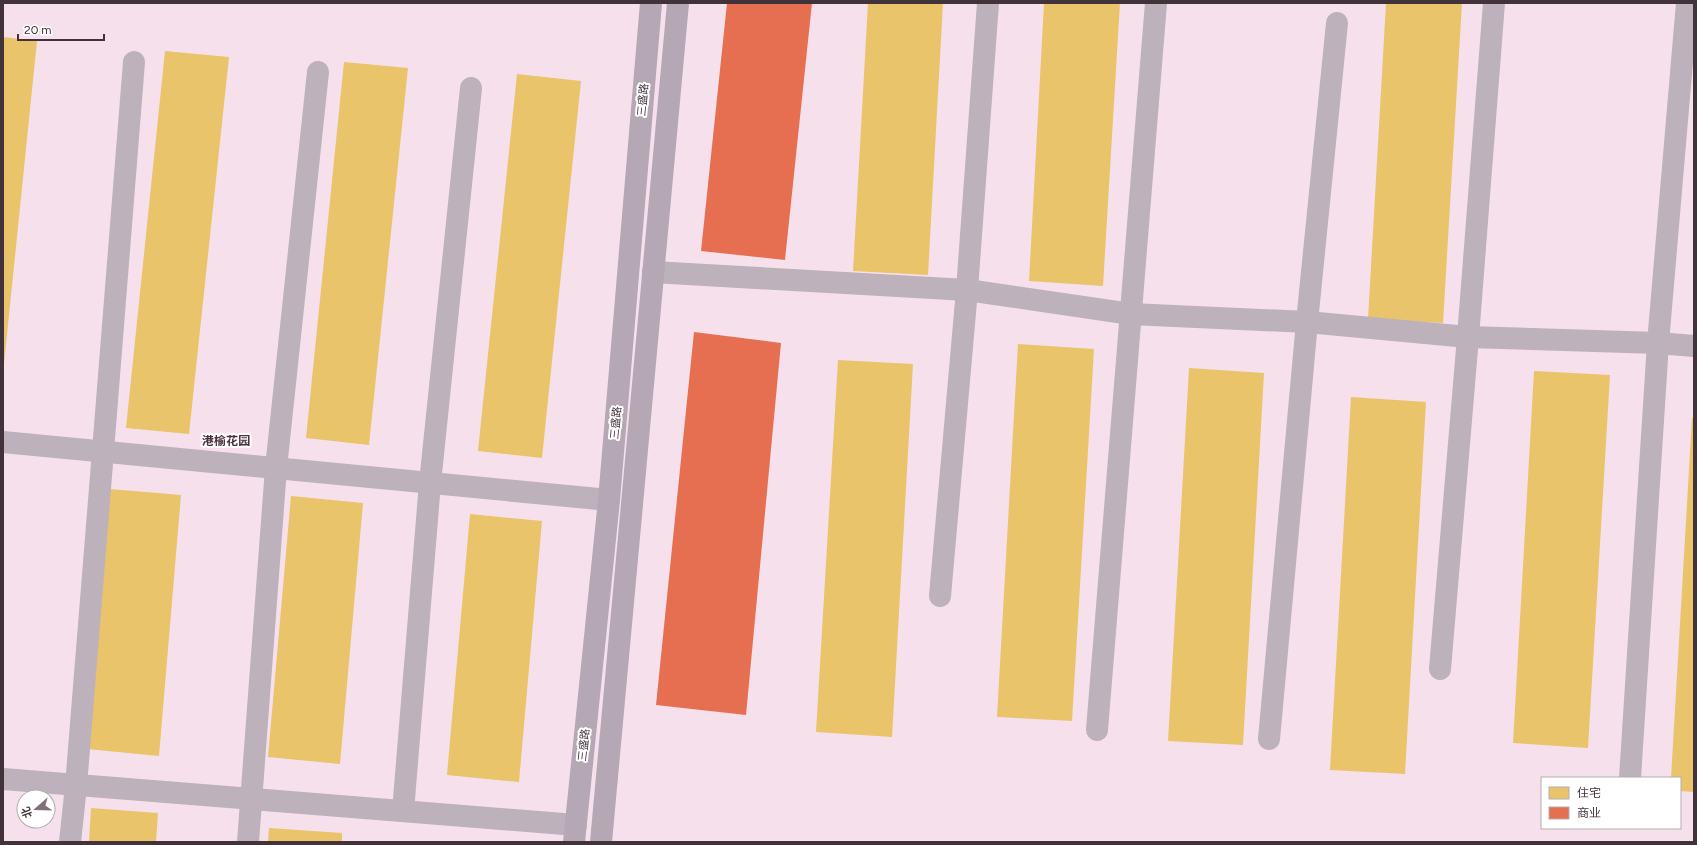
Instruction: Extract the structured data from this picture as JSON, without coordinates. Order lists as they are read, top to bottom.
{
  "streets": {
    "main road": ["三盛路"]
  },
  "districts": ["港榆花园"],
  "legend": ["住宅", "商业"],
  "scale_bar": "20 m",
  "north": "left"
}
